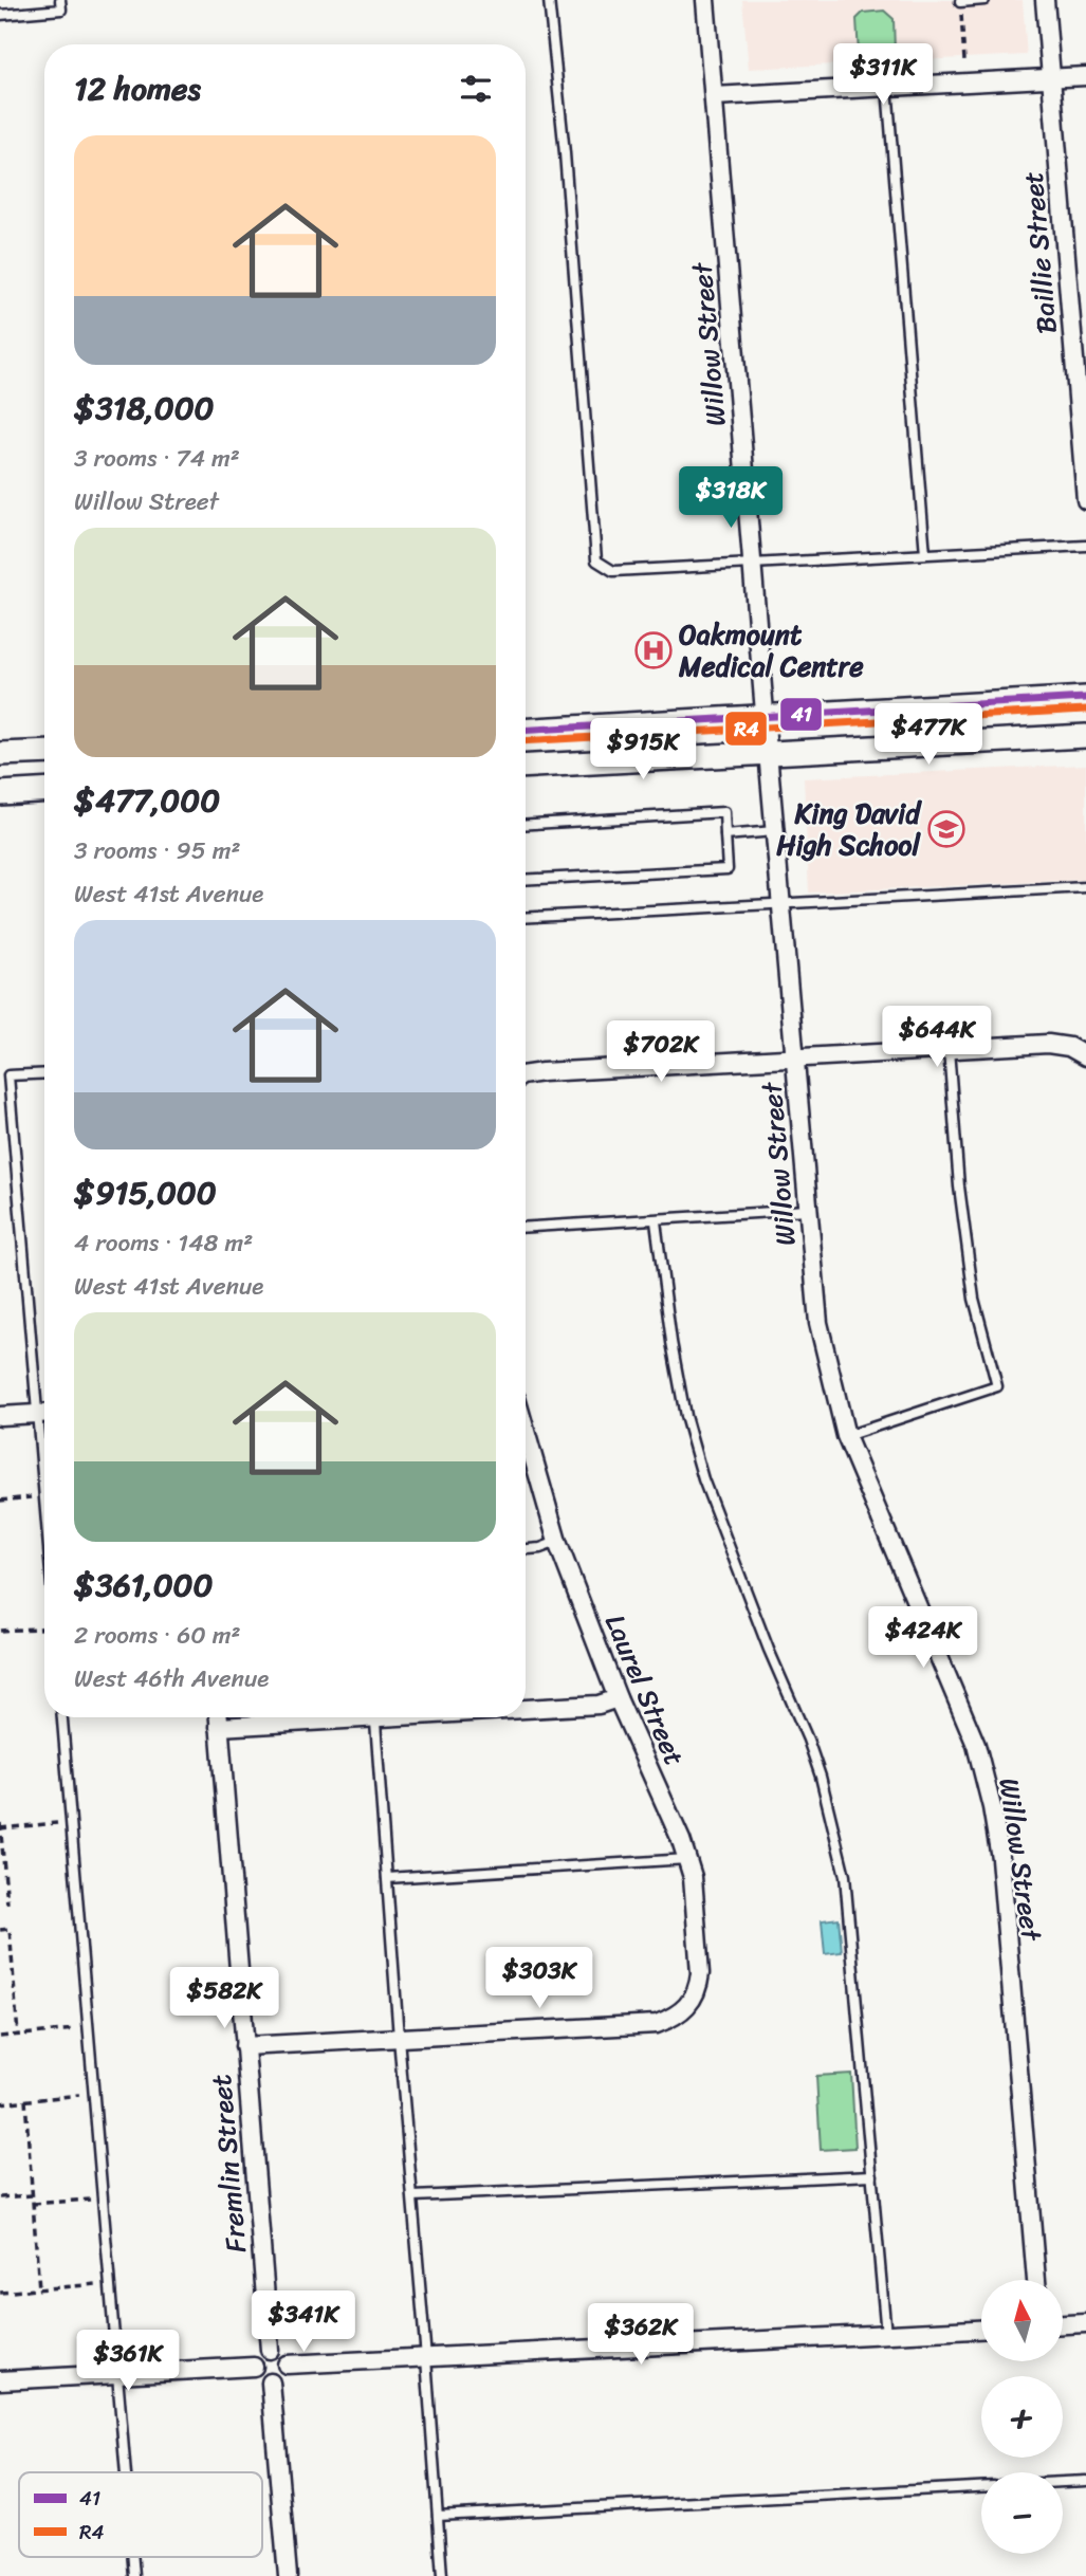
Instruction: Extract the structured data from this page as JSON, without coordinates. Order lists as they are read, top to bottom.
{
  "streets": {
    "street": [
      "Baillie Street",
      "Willow Street",
      "Laurel Street",
      "Fremlin Street"
    ]
  },
  "places": {
    "hospital": ["Oakmount Medical Centre"],
    "school or university": ["King David High School"]
  },
  "lines": ["transit line 41", "transit line R4"],
  "legend": ["41", "R4"],
  "north": "top",
  "page": {
    "price": [
      "$311K",
      "$318K",
      "$477K",
      "$915K",
      "$644K",
      "$702K",
      "$424K",
      "$303K",
      "$582K",
      "$341K",
      "$362K",
      "$361K"
    ],
    "heading": "12 homes",
    "list": [
      {
        "name": "$318,000",
        "note": "3 rooms · 74 m² · Willow Street"
      },
      {
        "name": "$477,000",
        "note": "3 rooms · 95 m² · West 41st Avenue"
      },
      {
        "name": "$915,000",
        "note": "4 rooms · 148 m² · West 41st Avenue"
      },
      {
        "name": "$361,000",
        "note": "2 rooms · 60 m² · West 46th Avenue"
      }
    ],
    "map_buttons": ["+", "−"]
  }
}
